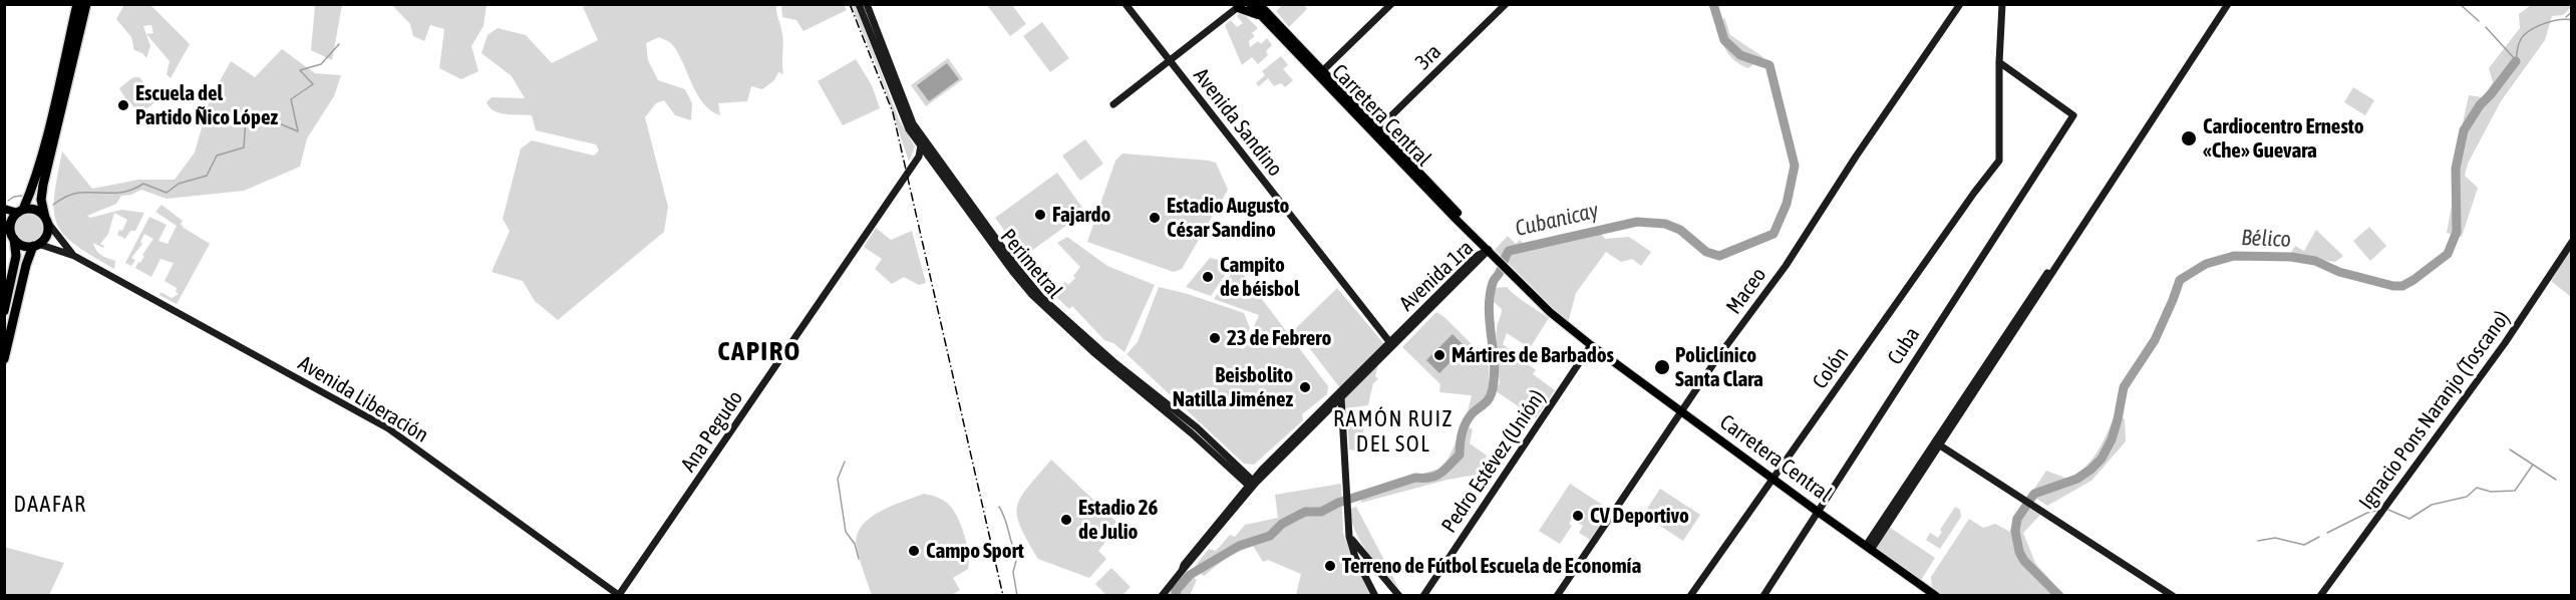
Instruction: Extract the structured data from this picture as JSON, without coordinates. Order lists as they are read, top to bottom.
{
  "streets": {
    "main road": [
      "3ra",
      "Carretera Central",
      "Avenida Sandino",
      "Perimetral",
      "Avenida 1ra",
      "Maceo",
      "Cuba",
      "Colón",
      "Avenida Liberación",
      "Ignacio Pons Naranjo (Toscano)",
      "Ana Pegudo",
      "Pedro Estévez (Unión)"
    ]
  },
  "crossings": [
    ["3ra", "Carretera Central"],
    ["Carretera Central", "Avenida 1ra"],
    ["Carretera Central", "Maceo"],
    ["Carretera Central", "Cuba"],
    ["Carretera Central", "Colón"],
    ["Carretera Central", "Pedro Estévez (Unión)"],
    ["Avenida Sandino", "Avenida 1ra"],
    ["Perimetral", "Avenida 1ra"],
    ["Perimetral", "Ana Pegudo"],
    ["Cuba", "Colón"],
    ["Avenida Liberación", "Ana Pegudo"]
  ],
  "districts": ["CAPIRO", "RAMÓN RUIZ DEL SOL", "DAAFAR"],
  "water": ["Cubanicay", "Bélico"],
  "places": [
    "Escuela del Partido Ñico López",
    "Cardiocentro Ernesto «Che» Guevara",
    "Fajardo",
    "Estadio Augusto César Sandino",
    "Campito de béisbol",
    "23 de Febrero",
    "Mártires de Barbados",
    "Policlínico Santa Clara",
    "Beisbolito Natilla Jiménez",
    "CV Deportivo",
    "Estadio 26 de Julio",
    "Campo Sport",
    "Terreno de Fútbol Escuela de Economía"
  ]
}
